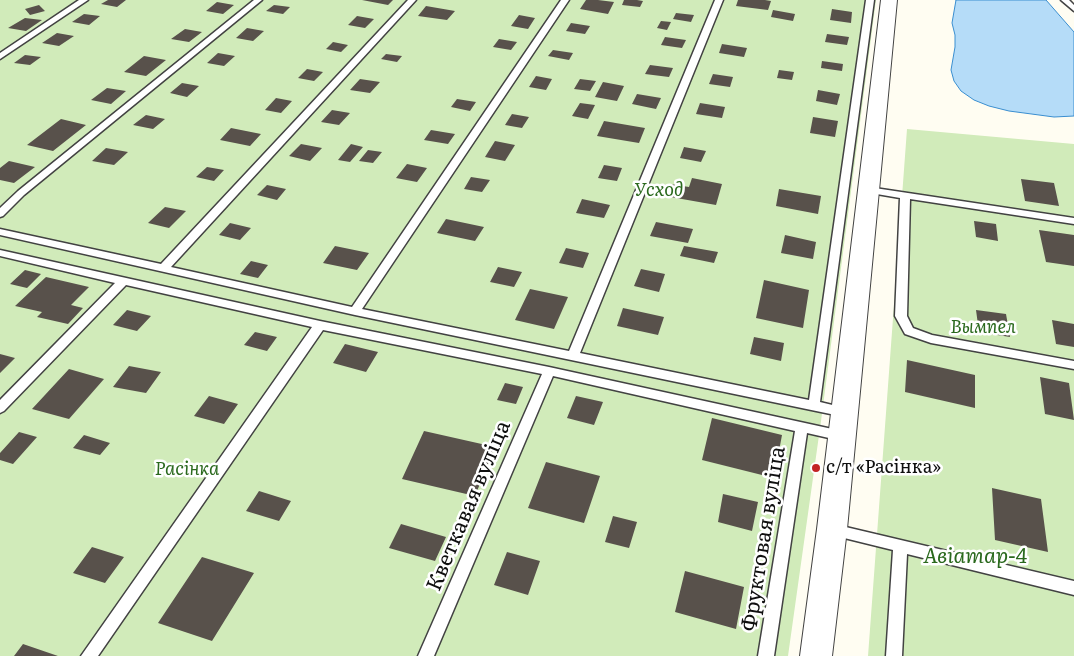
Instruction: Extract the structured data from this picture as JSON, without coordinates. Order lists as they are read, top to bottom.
{
  "streets": {
    "lane": ["Кветкавая вуліца", "Фруктовая вуліца"]
  },
  "parks": [
    "Усход",
    "Вымпел",
    "Расінка",
    "Авіатар-4"
  ],
  "places": ["с/т «Расінка»"]
}
